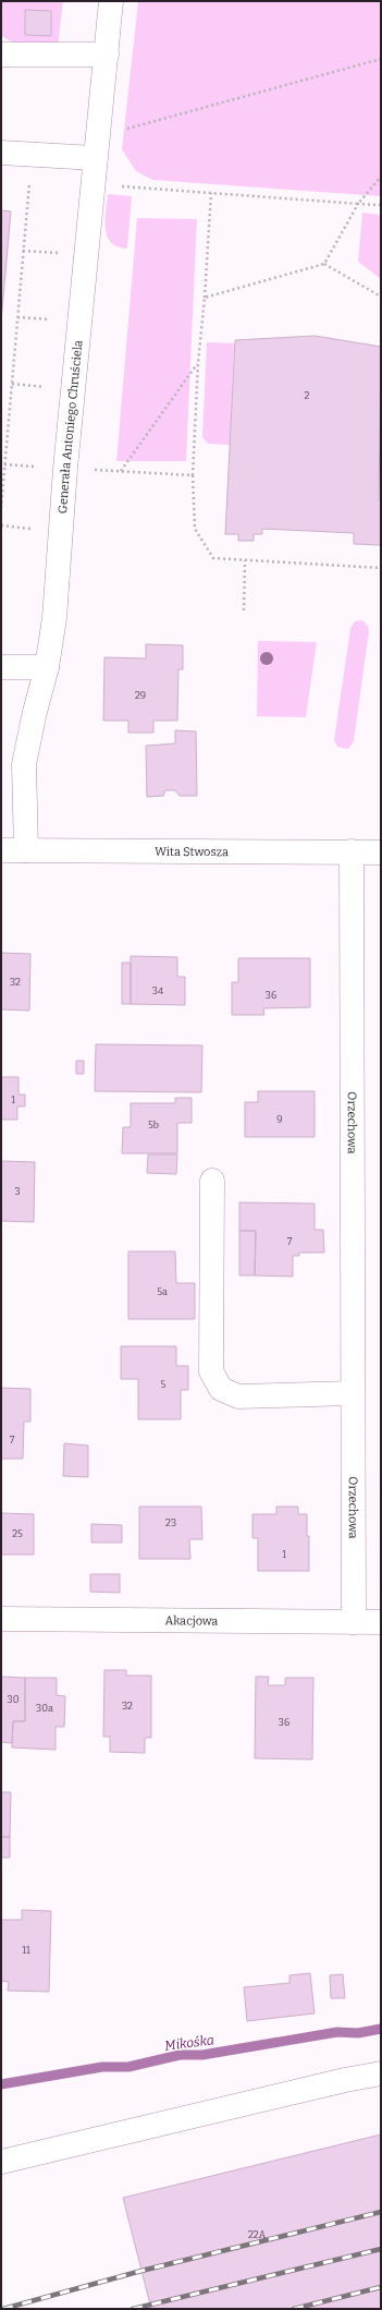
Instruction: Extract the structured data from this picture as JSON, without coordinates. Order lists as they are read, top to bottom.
{
  "streets": {
    "street": [
      "Generała Antoniego Chruściela",
      "Wita Stwosza",
      "Orzechowa",
      "Akacjowa"
    ]
  },
  "crossings": [
    ["Generała Antoniego Chruściela", "Wita Stwosza"],
    ["Wita Stwosza", "Orzechowa"],
    ["Orzechowa", "Akacjowa"]
  ],
  "water": ["Mikośka"],
  "house_numbers": [
    "2",
    "29",
    "32",
    "34",
    "36",
    "1",
    "9",
    "5b",
    "3",
    "7",
    "5a",
    "5",
    "7",
    "23",
    "25",
    "1",
    "30",
    "32",
    "30a",
    "36",
    "11",
    "22A"
  ]
}
